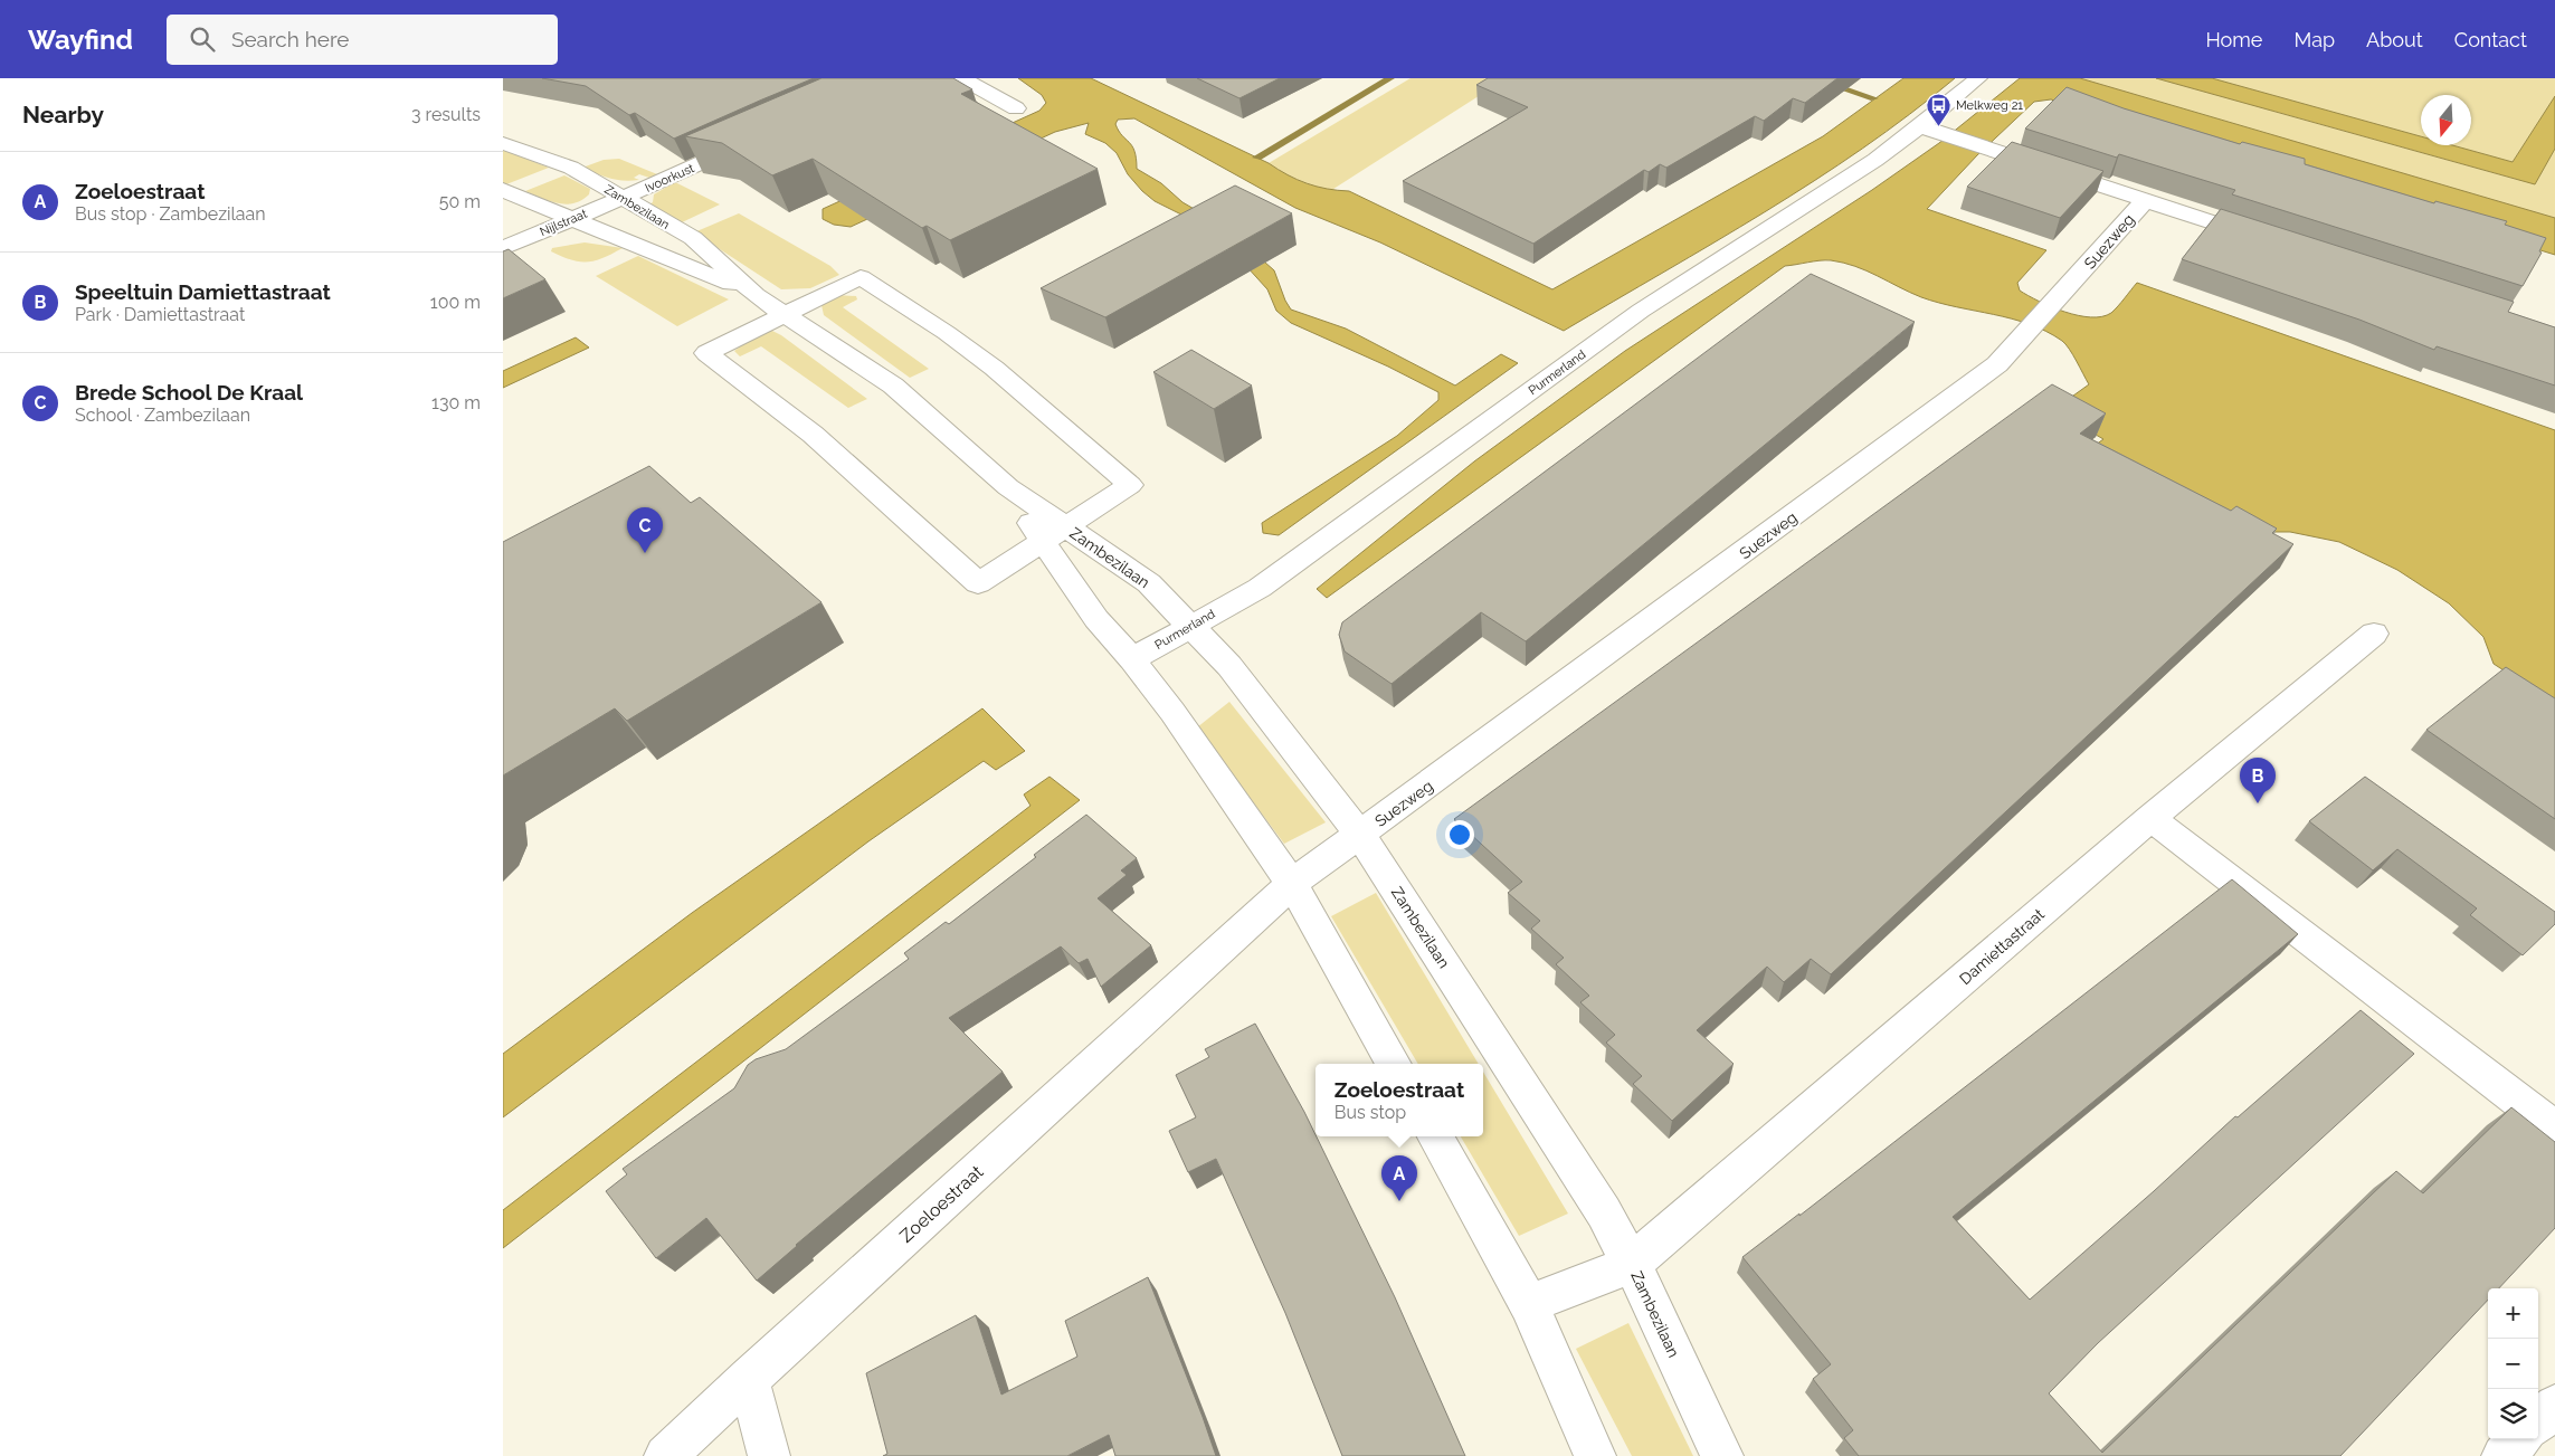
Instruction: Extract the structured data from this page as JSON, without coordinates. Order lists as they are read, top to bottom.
{
  "streets": {
    "street": [
      "Ivoorkust",
      "Zambezilaan",
      "Nijlstraat",
      "Suezweg",
      "Purmerland",
      "Damiettastraat",
      "Zoeloestraat"
    ]
  },
  "crossings": [
    ["Ivoorkust", "Zambezilaan"],
    ["Ivoorkust", "Nijlstraat"],
    ["Zambezilaan", "Nijlstraat"],
    ["Zambezilaan", "Suezweg"],
    ["Zambezilaan", "Purmerland"],
    ["Zambezilaan", "Damiettastraat"],
    ["Zambezilaan", "Zoeloestraat"],
    ["Suezweg", "Purmerland"],
    ["Suezweg", "Zoeloestraat"]
  ],
  "places": {
    "bus stop": ["Melkweg 21"]
  },
  "north": "bottom",
  "page": {
    "header": "Wayfind",
    "search": "Search here",
    "nav": [
      "Home",
      "Map",
      "About",
      "Contact"
    ],
    "heading": ["Nearby", "3 results"],
    "list": [
      {
        "mark": "A",
        "name": "Zoeloestraat",
        "note": "Bus stop · Zambezilaan",
        "value": "50 m"
      },
      {
        "mark": "B",
        "name": "Speeltuin Damiettastraat",
        "note": "Park · Damiettastraat",
        "value": "100 m"
      },
      {
        "mark": "C",
        "name": "Brede School De Kraal",
        "note": "School · Zambezilaan",
        "value": "130 m"
      }
    ],
    "pins": ["C", "B", "A"],
    "popup": ["Zoeloestraat", "Bus stop"],
    "map_buttons": ["+", "−"]
  }
}
